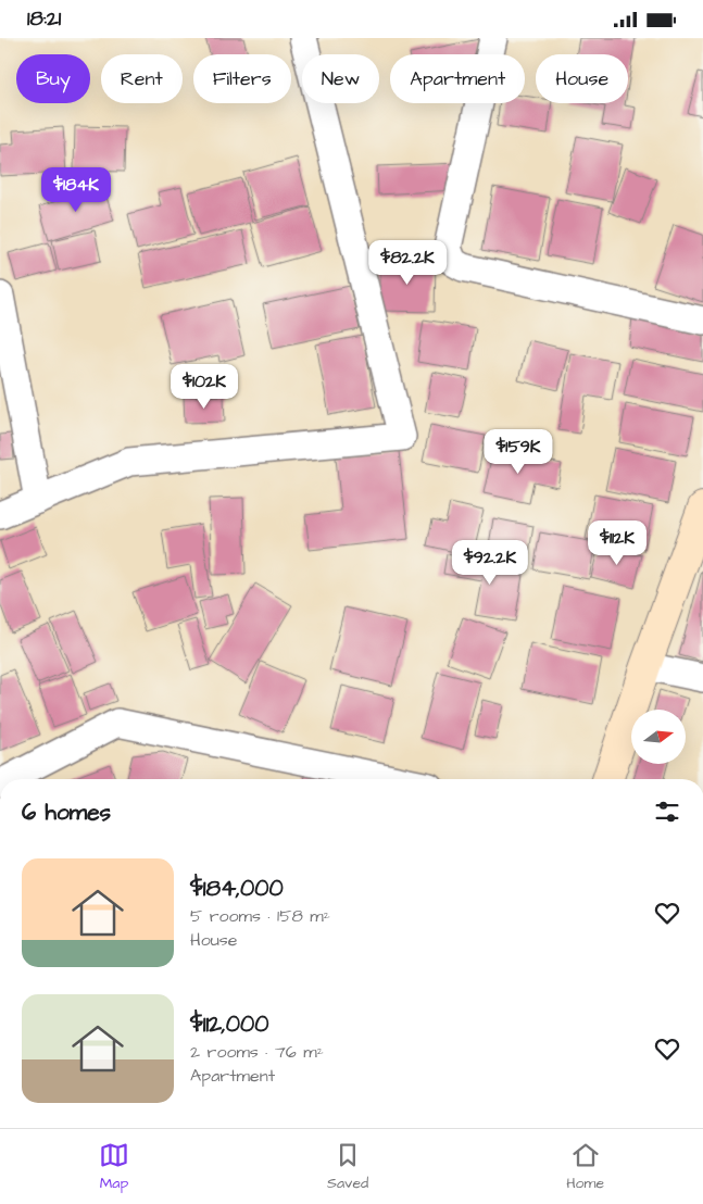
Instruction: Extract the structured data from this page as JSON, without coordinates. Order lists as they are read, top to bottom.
{
  "north": "right",
  "page": {
    "status": "18:21",
    "chip": [
      "Buy",
      "Rent",
      "Filters",
      "New",
      "Apartment",
      "House"
    ],
    "price": [
      "$184K",
      "$82.2K",
      "$102K",
      "$159K",
      "$112K",
      "$92.2K"
    ],
    "heading": "6 homes",
    "list": [
      {
        "name": "$184,000",
        "note": "5 rooms · 158 m² · House"
      },
      {
        "name": "$112,000",
        "note": "2 rooms · 76 m² · Apartment"
      }
    ],
    "tabs": ["Map", "Saved", "Home"]
  }
}
